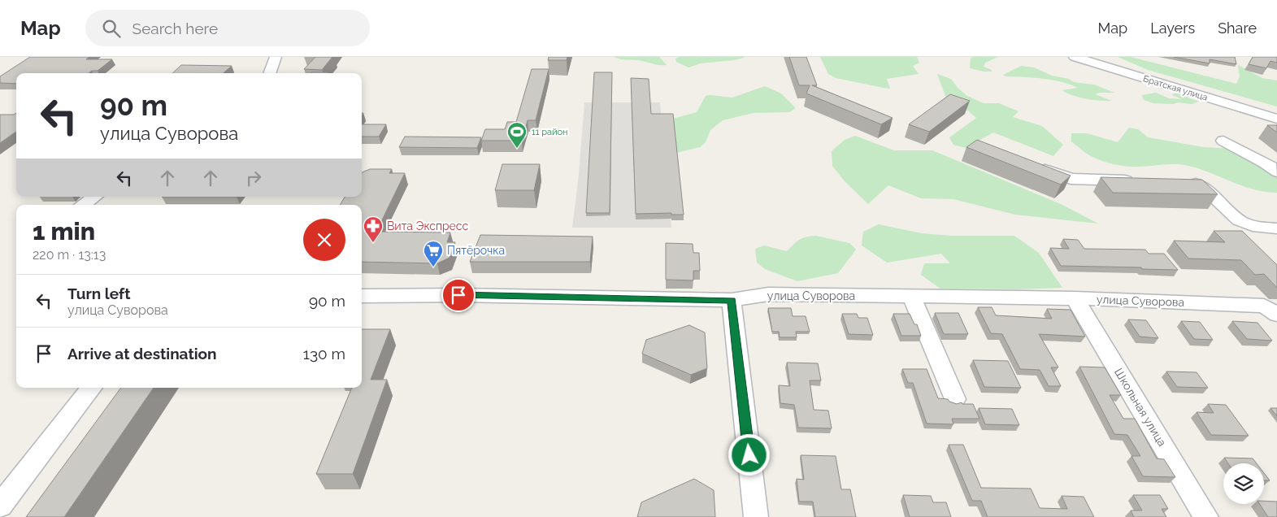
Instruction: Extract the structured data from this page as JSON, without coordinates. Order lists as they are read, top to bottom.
{
  "streets": {
    "street": ["Братская улица", "улица Суворова", "Школьная улица"]
  },
  "crossings": [
    ["улица Суворова", "Школьная улица"]
  ],
  "places": {
    "sports": ["11 район"],
    "pharmacy": ["Вита Экспресс"],
    "supermarket": ["Пятёрочка"]
  },
  "page": {
    "header": "Map",
    "search": "Search here",
    "nav": ["Map", "Layers", "Share"],
    "turn": ["90 m", "улица Суворова"],
    "heading": ["1 min", "220 m · 13:13"],
    "list": [
      {
        "name": "Turn left",
        "note": "улица Суворова",
        "value": "90 m"
      },
      {
        "name": "Arrive at destination",
        "value": "130 m"
      }
    ]
  }
}
